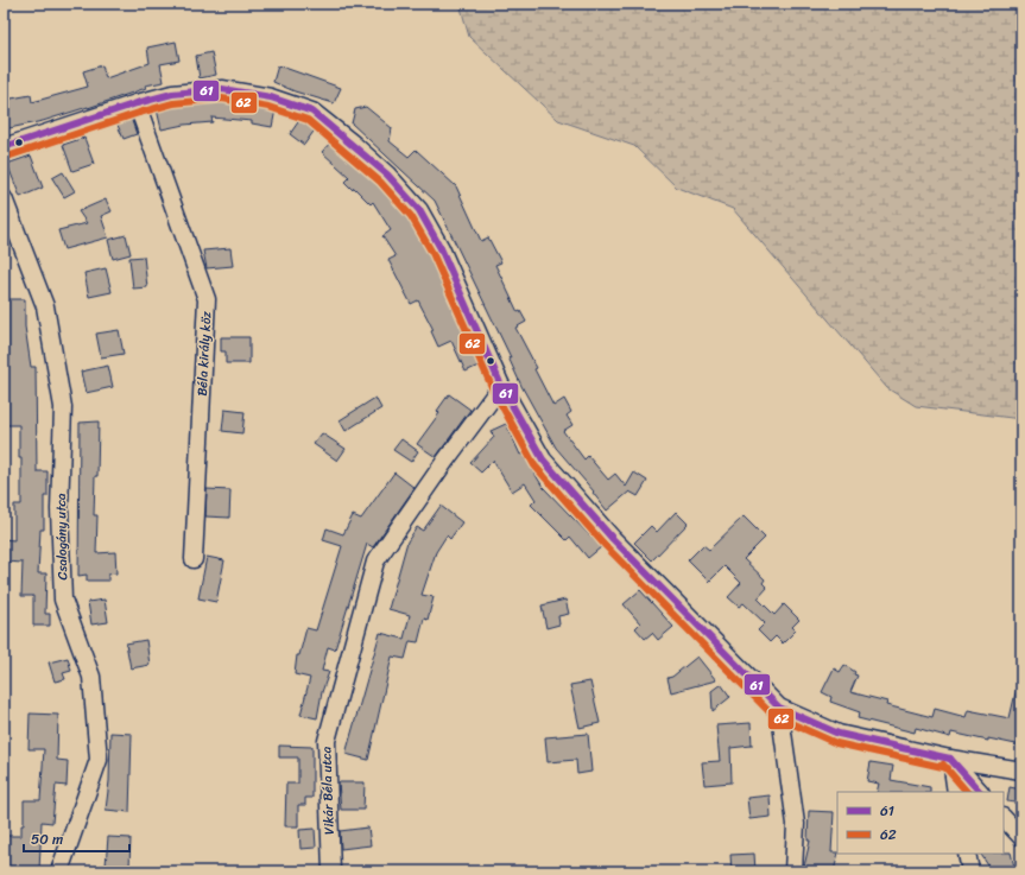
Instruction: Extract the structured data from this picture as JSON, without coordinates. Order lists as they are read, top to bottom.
{
  "streets": {
    "street": ["Béla király köz", "Csalogány utca", "Vikár Béla utca"]
  },
  "lines": ["transit line 61", "transit line 62"],
  "legend": ["61", "62"],
  "scale_bar": "50 m"
}
